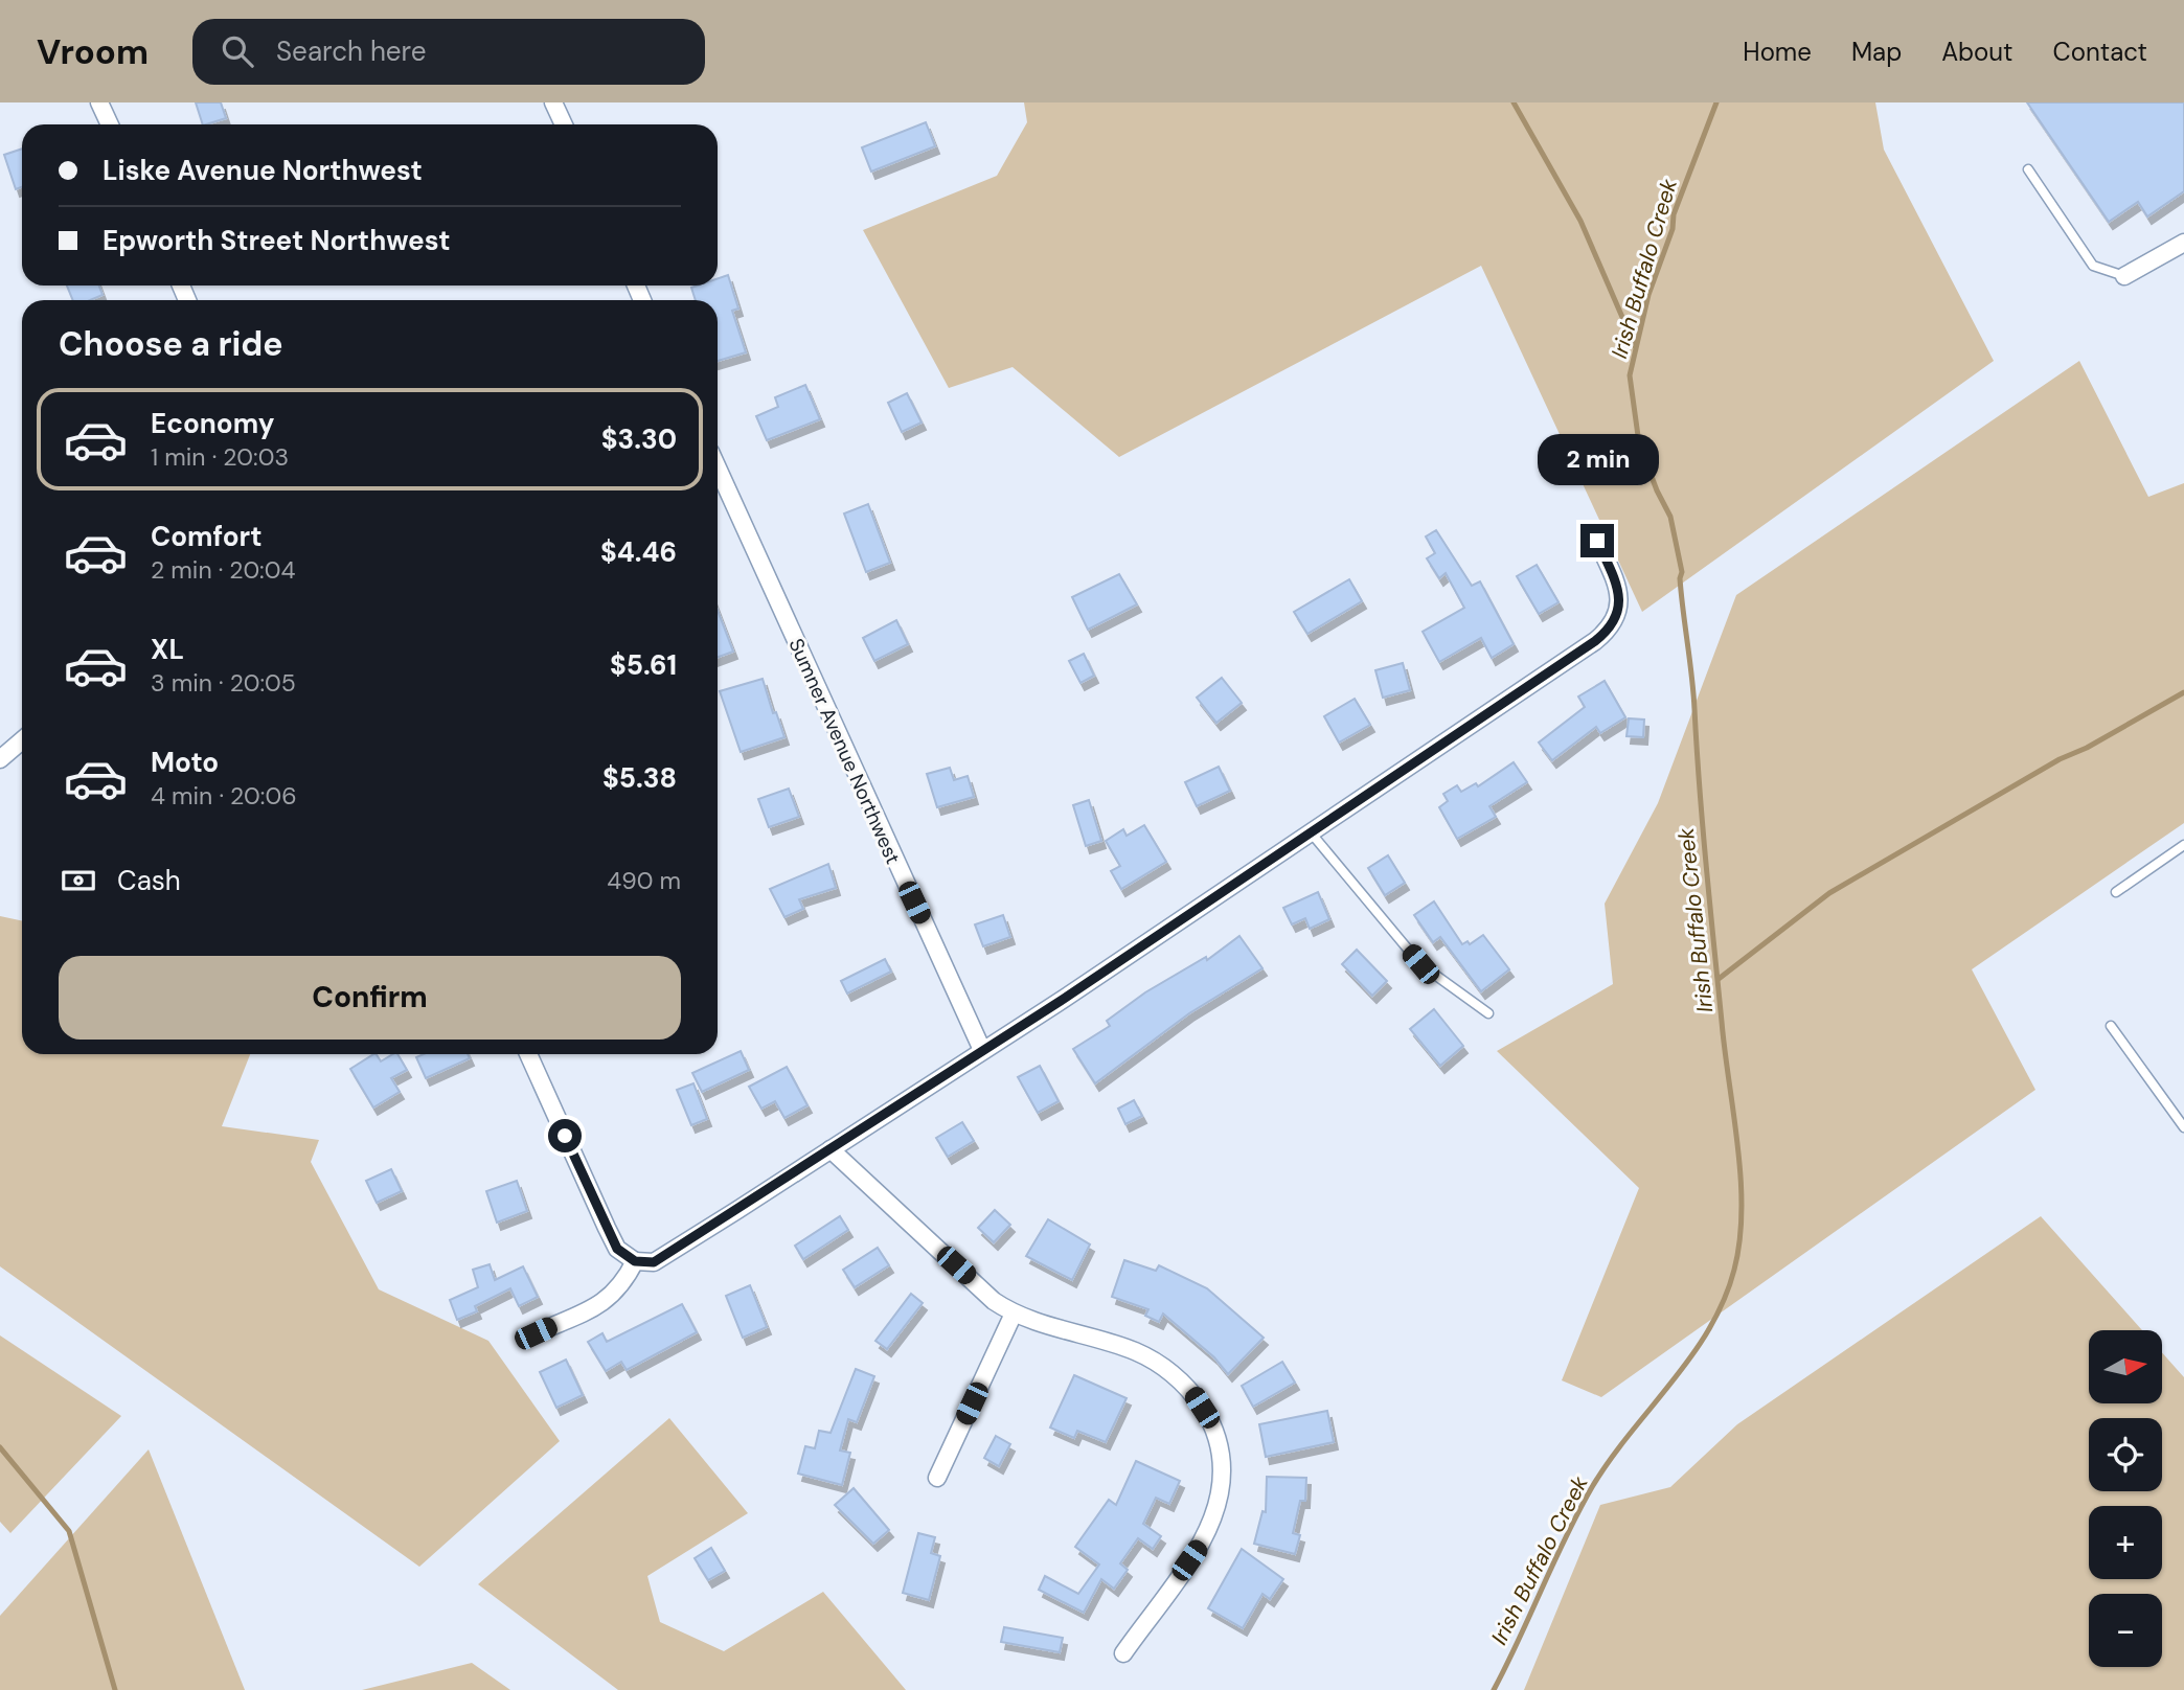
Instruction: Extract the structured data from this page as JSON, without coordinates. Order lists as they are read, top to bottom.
{
  "streets": {
    "street": ["Sumner Avenue Northwest"]
  },
  "water": ["Irish Buffalo Creek"],
  "north": "right",
  "page": {
    "header": "Vroom",
    "search": "Search here",
    "nav": [
      "Home",
      "Map",
      "About",
      "Contact"
    ],
    "banner": ["Liske Avenue Northwest", "Epworth Street Northwest"],
    "heading": "Choose a ride",
    "list": [
      {
        "name": "Economy",
        "note": "1 min · 20:03",
        "value": "$3.30"
      },
      {
        "name": "Comfort",
        "note": "2 min · 20:04",
        "value": "$4.46"
      },
      {
        "name": "XL",
        "note": "3 min · 20:05",
        "value": "$5.61"
      },
      {
        "name": "Moto",
        "note": "4 min · 20:06",
        "value": "$5.38"
      }
    ],
    "bubble": "2 min",
    "pay": ["Cash", "490 m"],
    "buttons": "Confirm",
    "map_buttons": ["+", "−"]
  }
}
